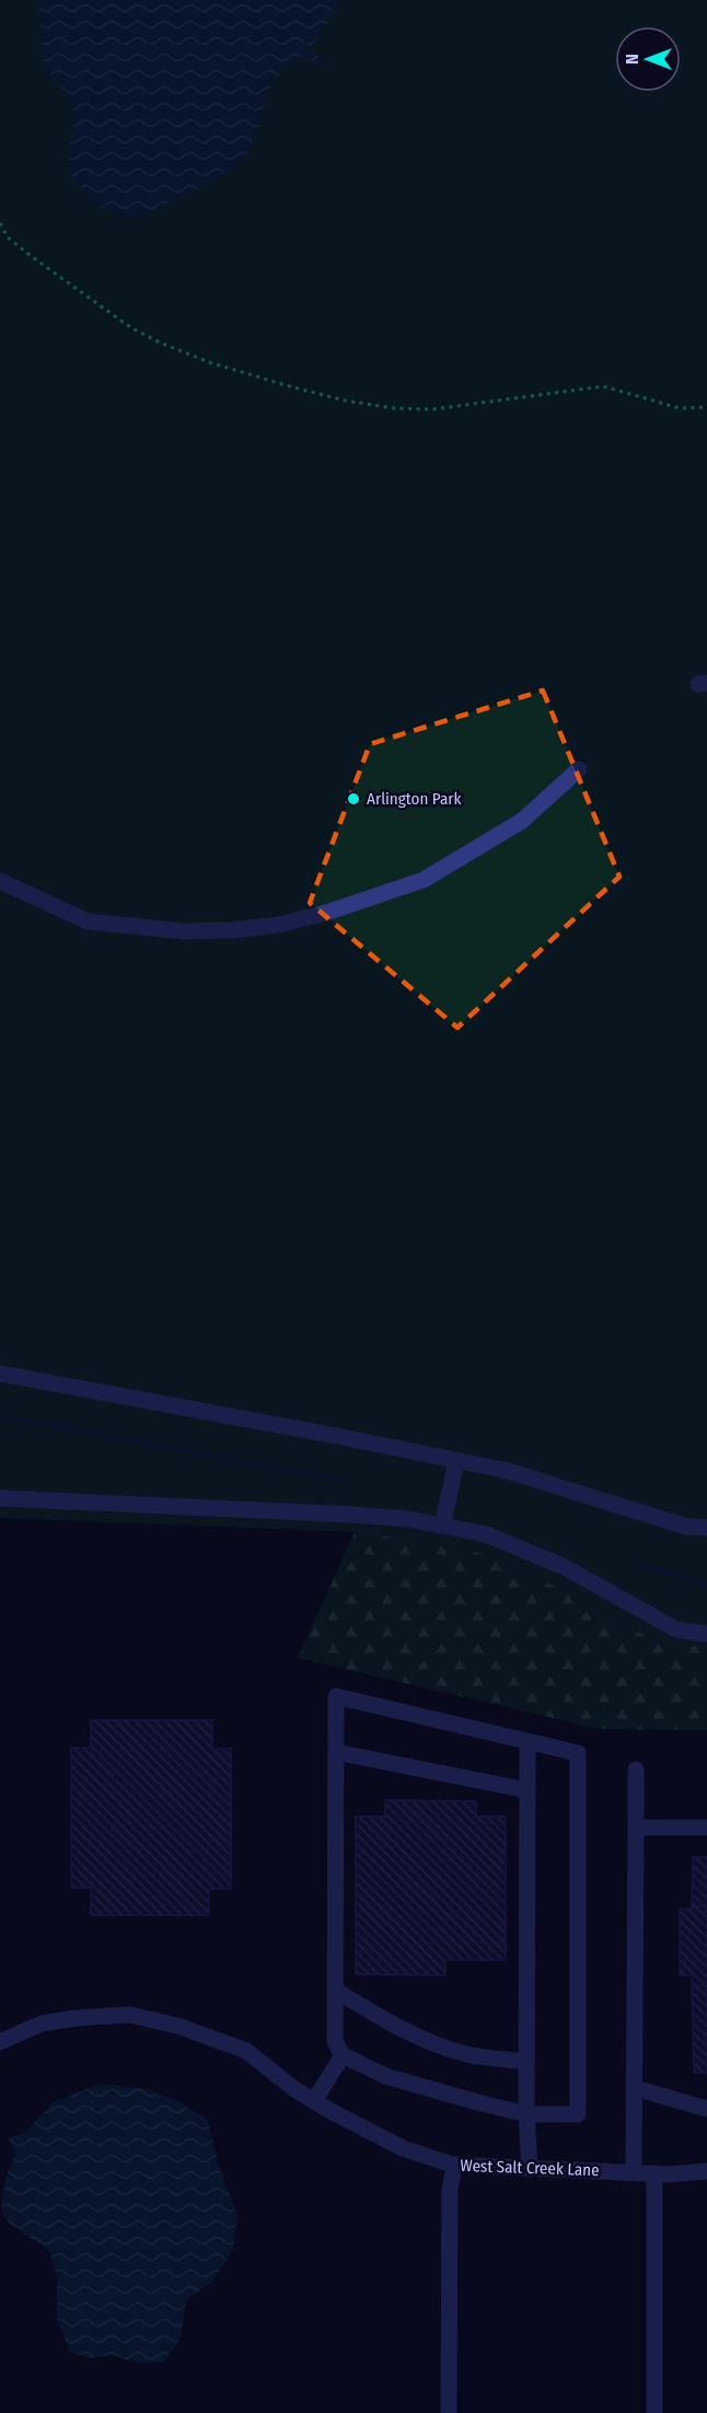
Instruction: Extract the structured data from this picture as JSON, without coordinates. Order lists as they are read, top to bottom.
{
  "streets": {
    "street": ["West Salt Creek Lane"]
  },
  "places": ["Arlington Park"],
  "north": "left"
}
